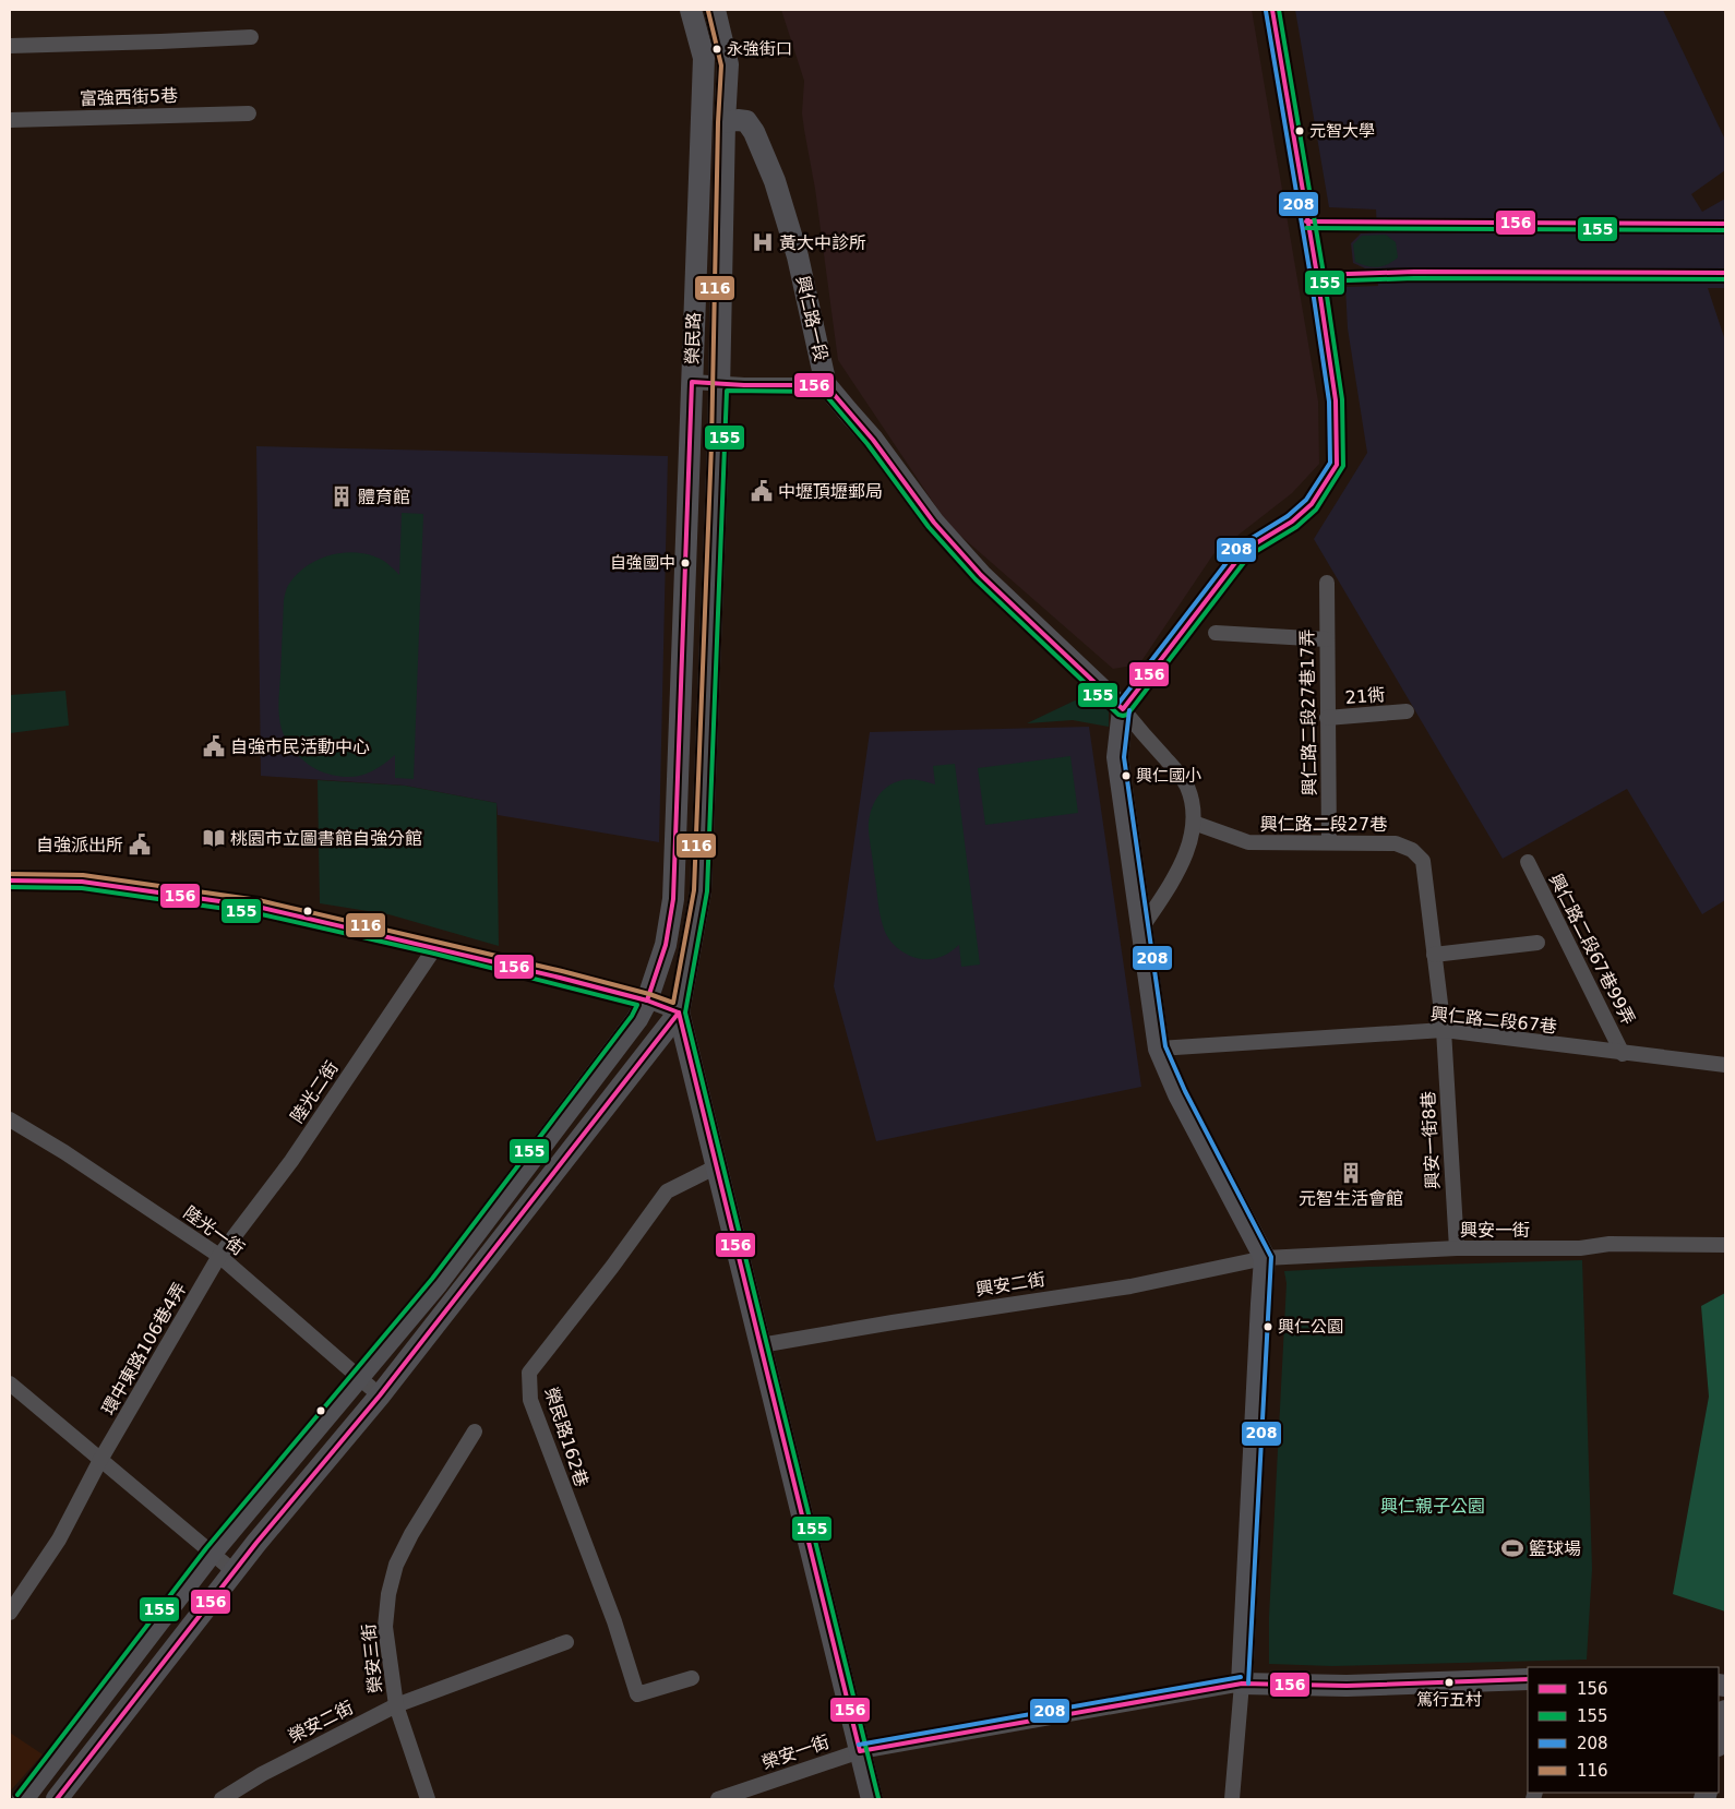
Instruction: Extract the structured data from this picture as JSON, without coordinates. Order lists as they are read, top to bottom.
{
  "streets": {
    "street": [
      "富強西街5巷",
      "興仁路一段",
      "榮民路",
      "21衖",
      "興仁路二段27巷17弄",
      "興仁路二段27巷",
      "興仁路二段67巷99弄",
      "興仁路二段67巷",
      "陸光二街",
      "興安一街8巷",
      "興安一街",
      "陸光一街",
      "興安二街",
      "環中東路106巷4弄",
      "榮民路162巷",
      "榮安三街",
      "榮安二街",
      "榮安一街"
    ]
  },
  "crossings": [
    ["興仁路一段", "榮民路"],
    ["榮民路", "陸光一街"],
    ["榮民路", "興安二街"],
    ["榮民路", "榮民路162巷"],
    ["榮民路", "榮安一街"],
    ["21衖", "興仁路二段27巷17弄"],
    ["興仁路二段27巷17弄", "興仁路二段27巷"],
    ["興仁路二段27巷", "興安一街8巷"],
    ["興仁路二段67巷99弄", "興仁路二段67巷"],
    ["興仁路二段67巷", "興安一街8巷"],
    ["陸光二街", "陸光一街"],
    ["陸光二街", "環中東路106巷4弄"],
    ["興安一街8巷", "興安一街"],
    ["興安一街", "興安二街"],
    ["陸光一街", "環中東路106巷4弄"],
    ["榮安三街", "榮安二街"]
  ],
  "parks": ["興仁親子公園"],
  "places": {
    "other": [
      "永強街口",
      "元智大學",
      "自強國中",
      "興仁國小",
      "興仁公園",
      "篤行五村"
    ],
    "hospital": ["黃大中診所"],
    "public building": ["中壢頂壢郵局", "自強市民活動中心", "自強派出所"],
    "building": ["體育館", "元智生活會館"],
    "library": ["桃園市立圖書館自強分館"],
    "sports": ["籃球場"]
  },
  "lines": [
    "transit line 156",
    "transit line 155",
    "transit line 208",
    "transit line 116"
  ],
  "legend": [
    "156",
    "155",
    "208",
    "116"
  ]
}
